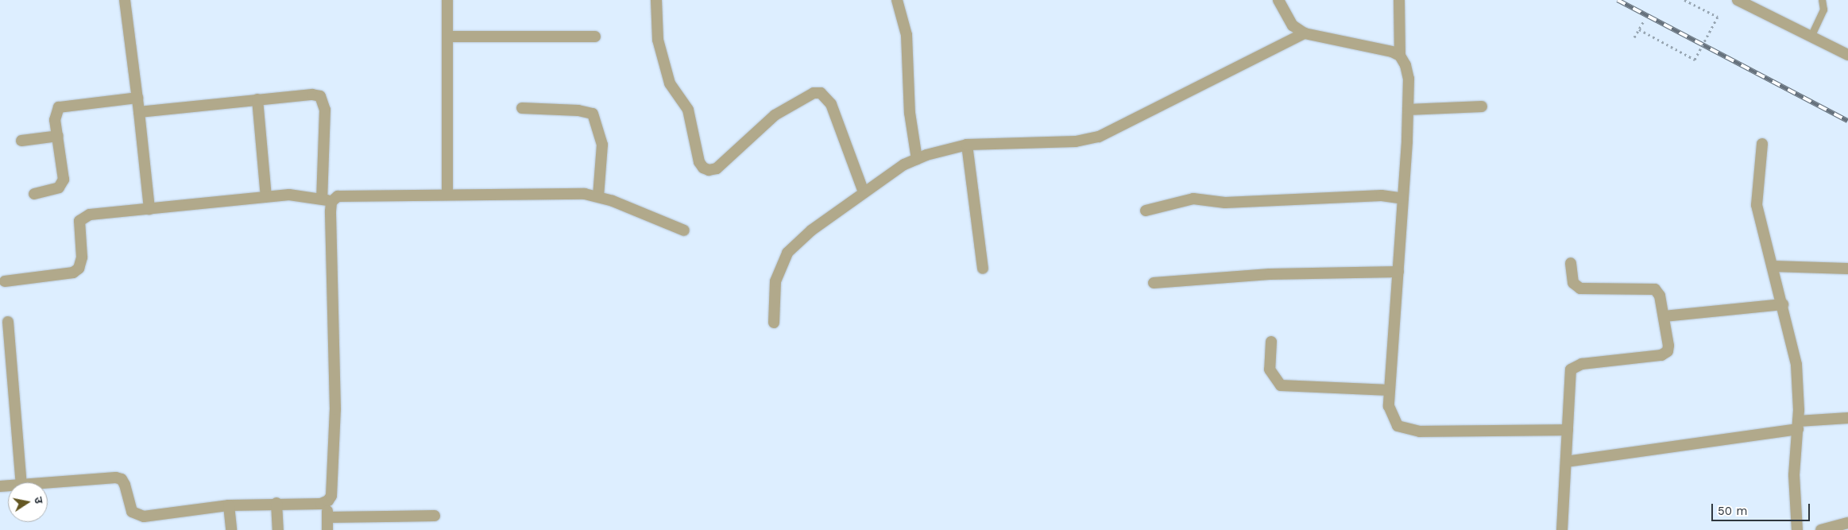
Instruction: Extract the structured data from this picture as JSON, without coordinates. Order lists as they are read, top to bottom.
{
  "scale_bar": "50 m",
  "north": "right"
}
